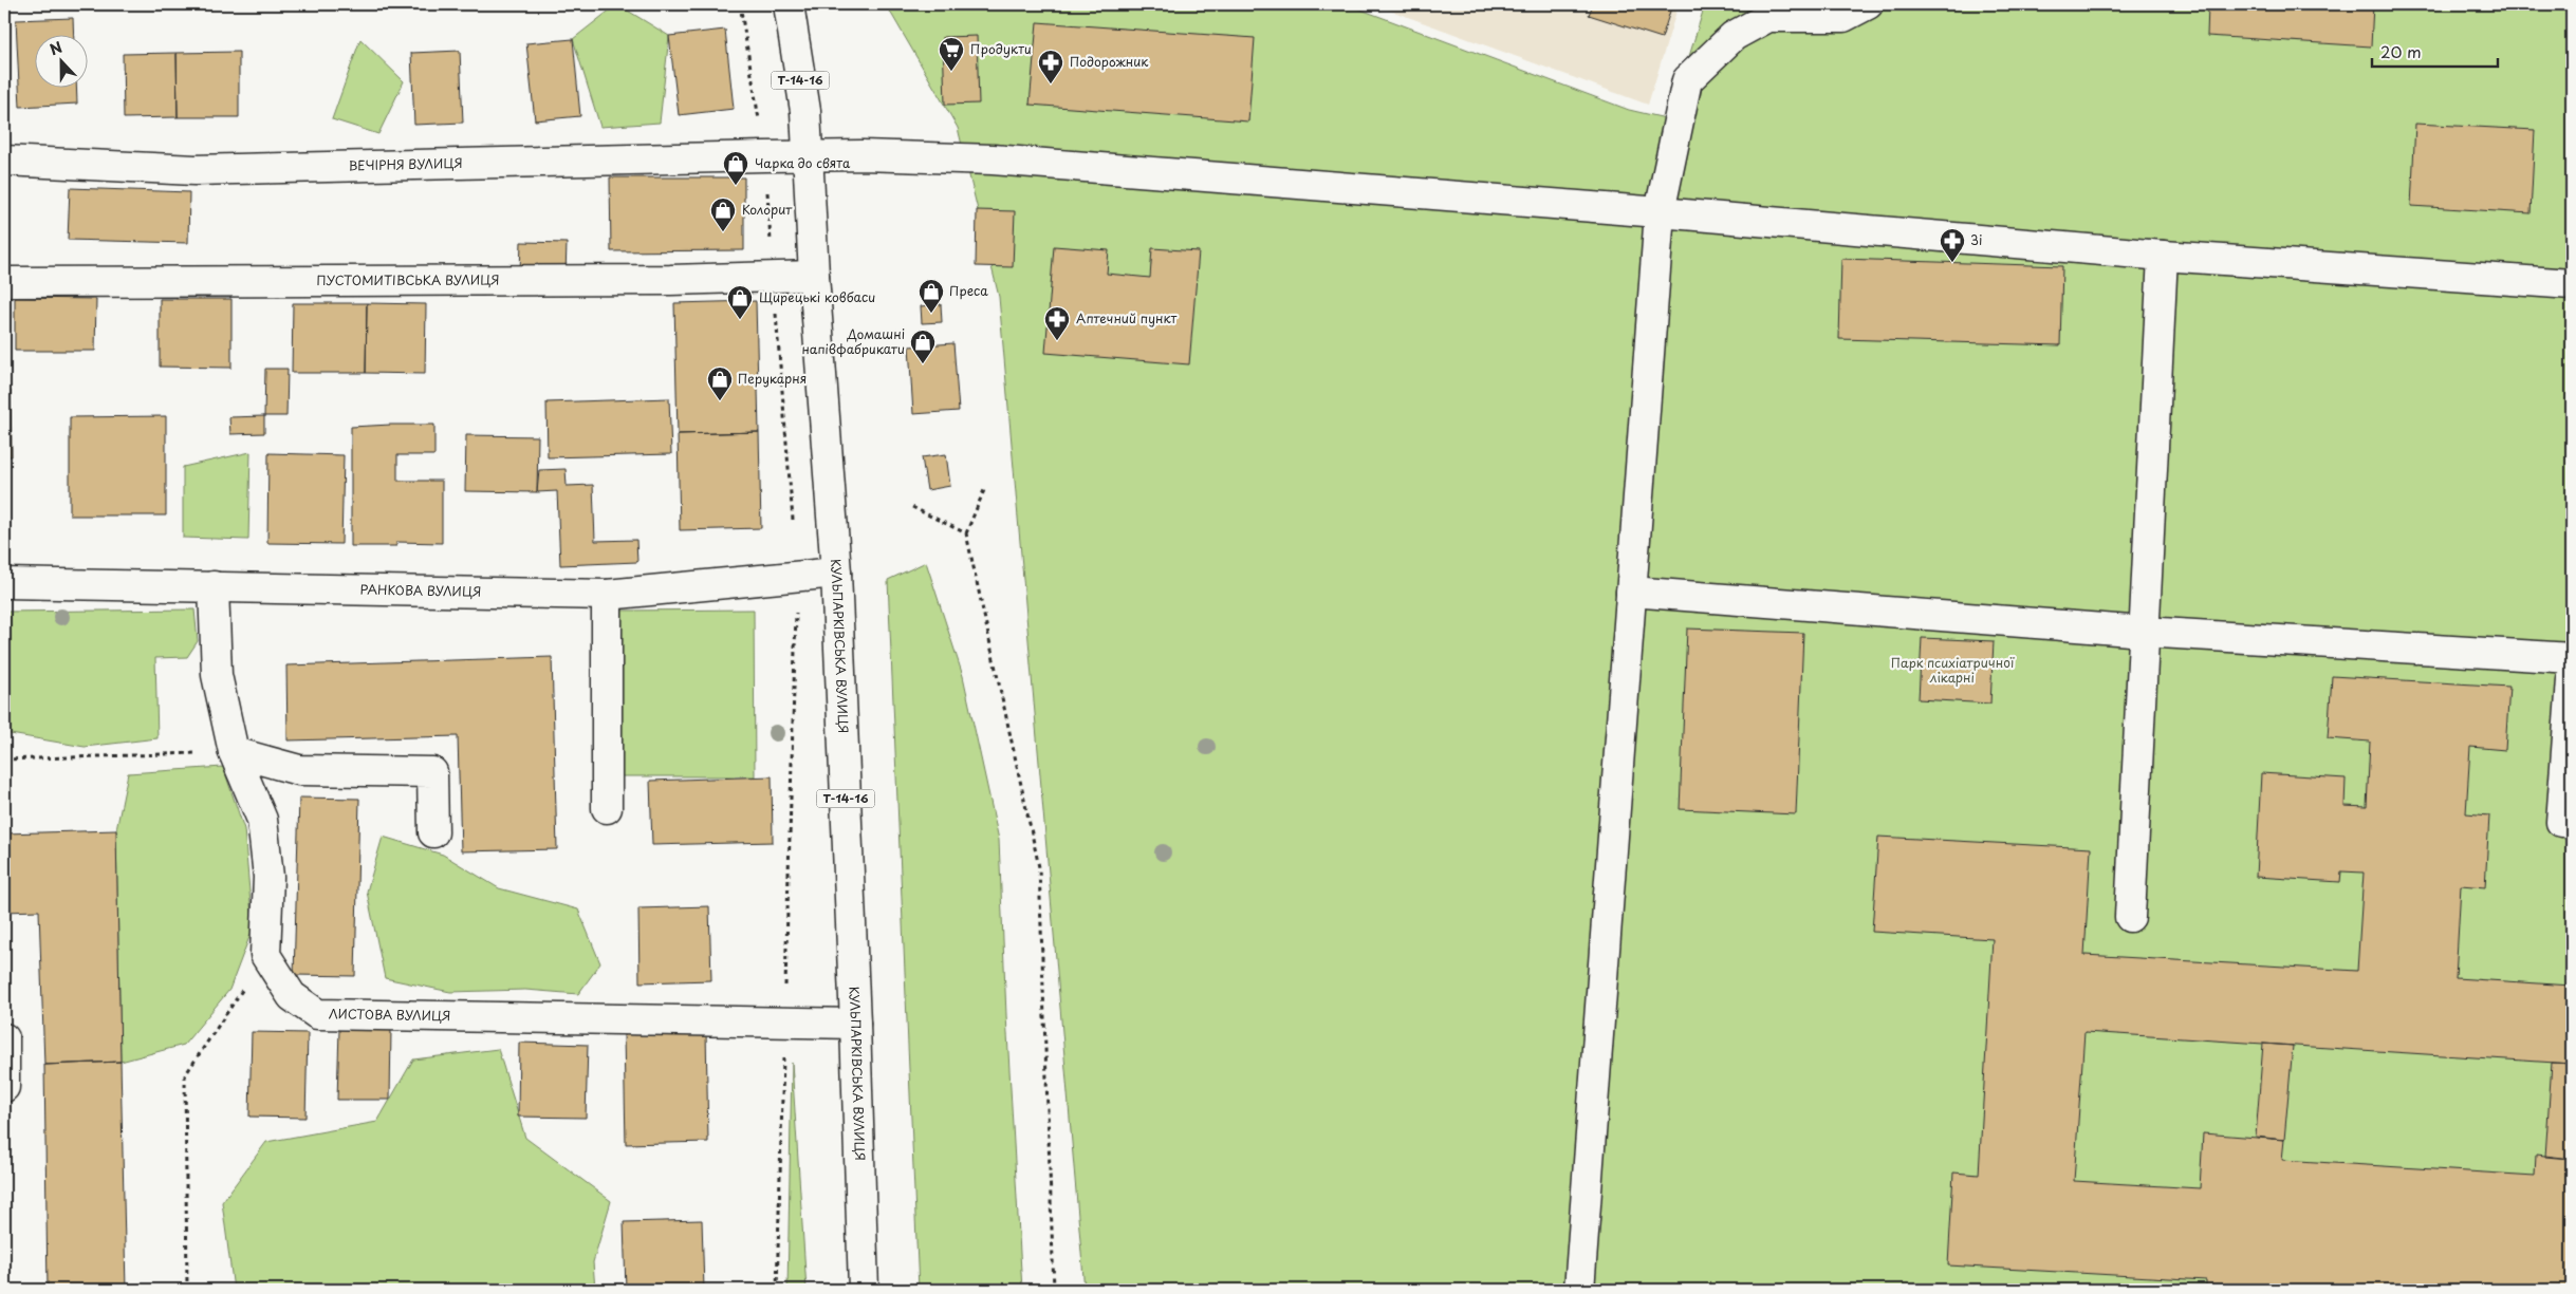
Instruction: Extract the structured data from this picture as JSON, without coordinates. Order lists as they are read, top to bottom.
{
  "streets": {
    "street": [
      "Т-14-16",
      "ВЕЧІРНЯ ВУЛИЦЯ",
      "ПУСТОМИТІВСЬКА ВУЛИЦЯ",
      "РАНКОВА ВУЛИЦЯ",
      "КУЛЬПАРКІВСЬКА ВУЛИЦЯ",
      "ЛИСТОВА ВУЛИЦЯ"
    ]
  },
  "crossings": [
    ["ВЕЧІРНЯ ВУЛИЦЯ", "КУЛЬПАРКІВСЬКА ВУЛИЦЯ"],
    ["ПУСТОМИТІВСЬКА ВУЛИЦЯ", "КУЛЬПАРКІВСЬКА ВУЛИЦЯ"],
    ["РАНКОВА ВУЛИЦЯ", "КУЛЬПАРКІВСЬКА ВУЛИЦЯ"],
    ["КУЛЬПАРКІВСЬКА ВУЛИЦЯ", "ЛИСТОВА ВУЛИЦЯ"]
  ],
  "parks": ["Парк психіатричної лікарні"],
  "places": {
    "supermarket": ["Продукти"],
    "pharmacy": ["Подорожник", "3і", "Аптечний пункт"],
    "shop": [
      "Чарка до свята",
      "Колорит",
      "Преса",
      "Щирецькі ковбаси",
      "Домашні напівфабрикати",
      "Перукарня"
    ]
  },
  "scale_bar": "20 m",
  "north": "top"
}
